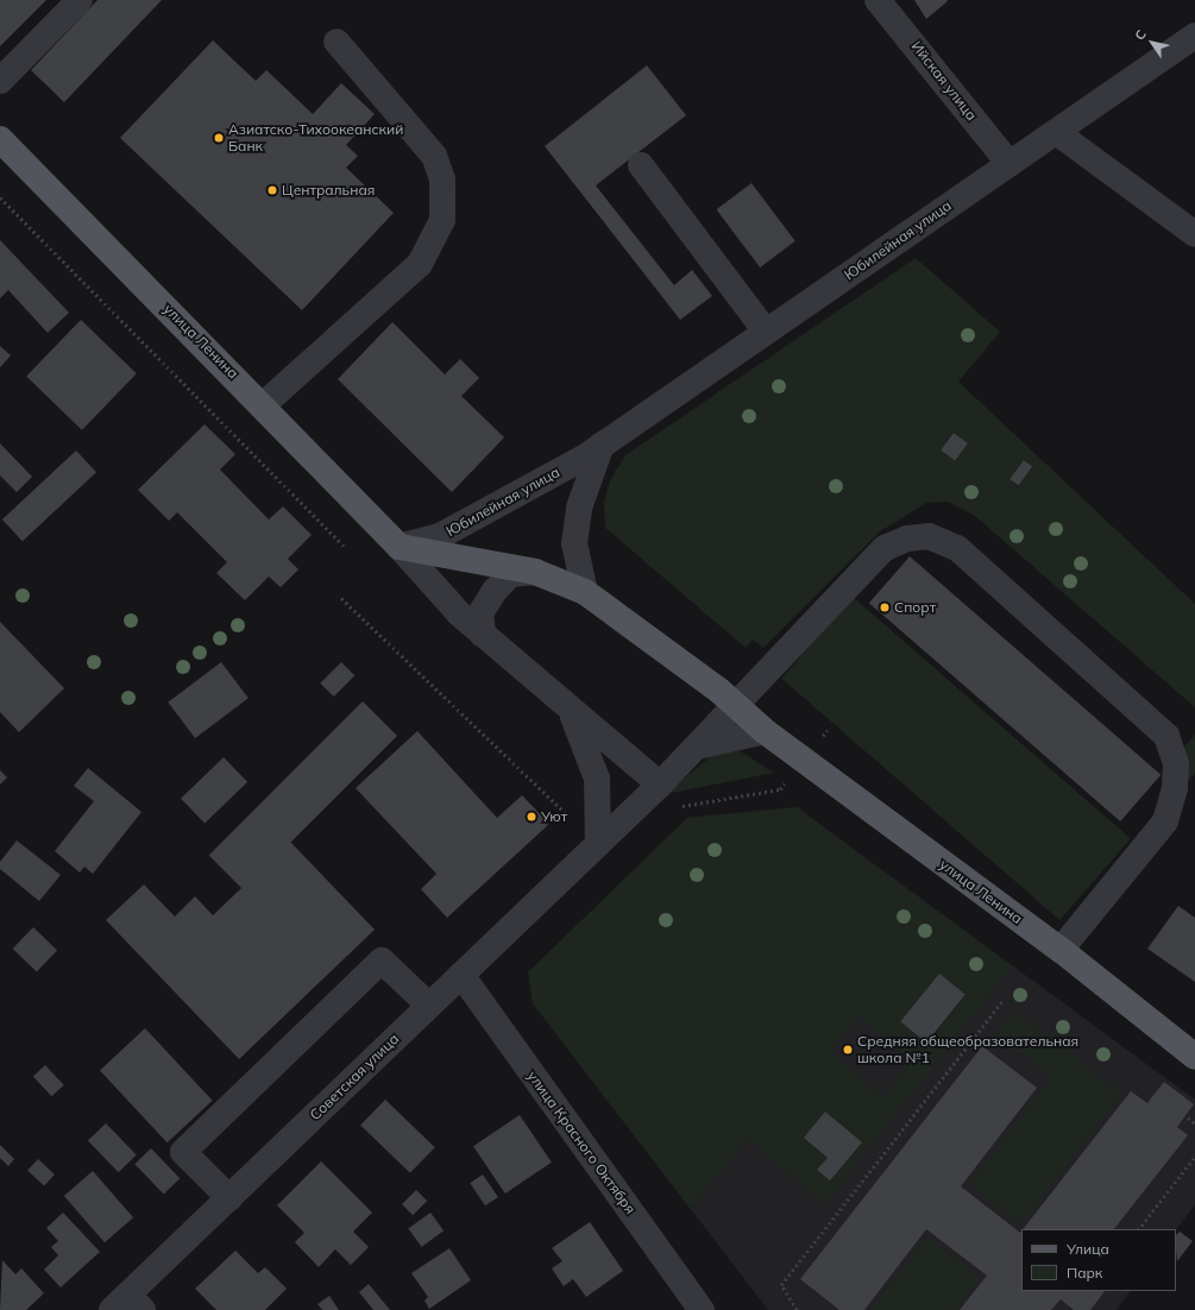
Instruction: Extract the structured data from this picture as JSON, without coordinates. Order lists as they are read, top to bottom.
{
  "streets": {
    "main road": ["улица Ленина"],
    "street": [
      "Ийская улица",
      "Юбилейная улица",
      "Советская улица",
      "улица Красного Октября"
    ]
  },
  "crossings": [
    ["Ийская улица", "Юбилейная улица"],
    ["Юбилейная улица", "улица Ленина"],
    ["улица Ленина", "Советская улица"],
    ["Советская улица", "улица Красного Октября"]
  ],
  "places": [
    "Азиатско-Тихоокеанский Банк",
    "Центральная",
    "Спорт",
    "Уют",
    "Средняя общеобразовательная школа №1"
  ],
  "legend": ["Улица", "Парк"],
  "north": "top left"
}
